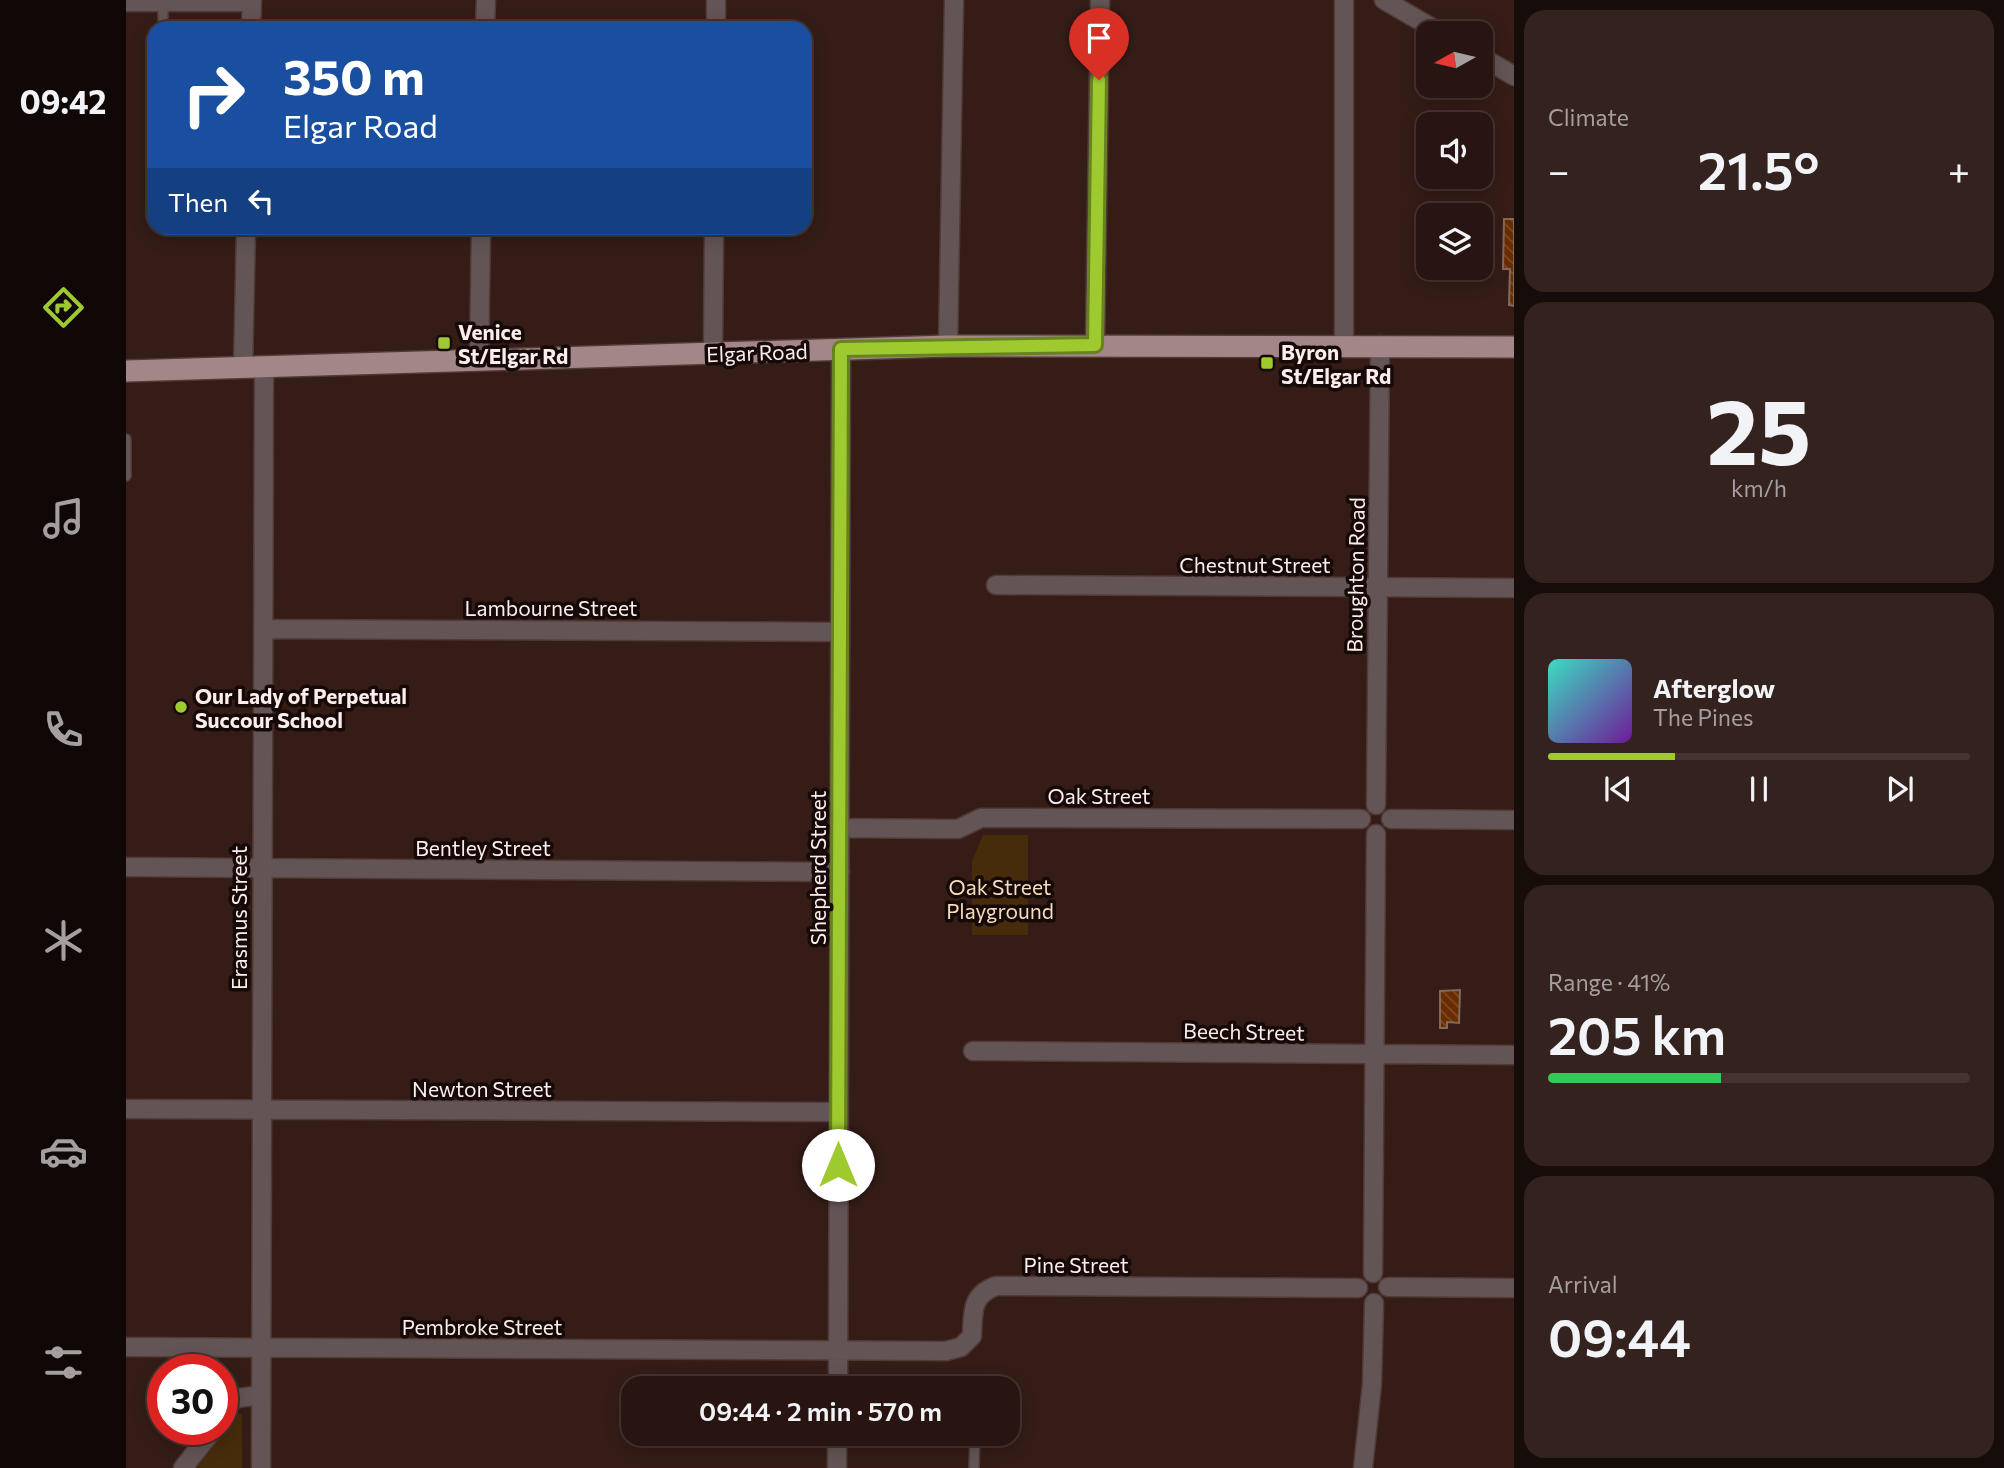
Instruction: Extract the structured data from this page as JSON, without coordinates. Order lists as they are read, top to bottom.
{
  "streets": {
    "main road": ["Elgar Road"],
    "street": [
      "Chestnut Street",
      "Broughton Road",
      "Lambourne Street",
      "Oak Street",
      "Bentley Street",
      "Shepherd Street",
      "Erasmus Street",
      "Beech Street",
      "Newton Street",
      "Pine Street",
      "Pembroke Street"
    ]
  },
  "crossings": [
    ["Elgar Road", "Broughton Road"],
    ["Elgar Road", "Shepherd Street"],
    ["Elgar Road", "Erasmus Street"],
    ["Chestnut Street", "Broughton Road"],
    ["Broughton Road", "Oak Street"],
    ["Lambourne Street", "Shepherd Street"],
    ["Lambourne Street", "Erasmus Street"],
    ["Oak Street", "Shepherd Street"],
    ["Bentley Street", "Shepherd Street"],
    ["Bentley Street", "Erasmus Street"],
    ["Shepherd Street", "Newton Street"],
    ["Shepherd Street", "Pine Street"],
    ["Shepherd Street", "Pembroke Street"],
    ["Erasmus Street", "Newton Street"],
    ["Erasmus Street", "Pembroke Street"],
    ["Pine Street", "Pembroke Street"]
  ],
  "parks": ["Oak Street Playground"],
  "places": {
    "transit": ["Venice St/Elgar Rd", "Byron St/Elgar Rd"],
    "other": ["Our Lady of Perpetual Succour School"]
  },
  "north": "left",
  "page": {
    "tabs": "09:42",
    "tile": [
      "Climate",
      ["25", "km/h"],
      ["Range · 41%", "205 km"],
      ["Arrival", "09:44"]
    ],
    "turn": ["350 m", "Elgar Road"],
    "heat": ["−", "21.5°", "+"],
    "then": "Then",
    "song": ["Afterglow", "The Pines"],
    "limit": "30",
    "trip": "09:44 · 2 min · 570 m"
  }
}
